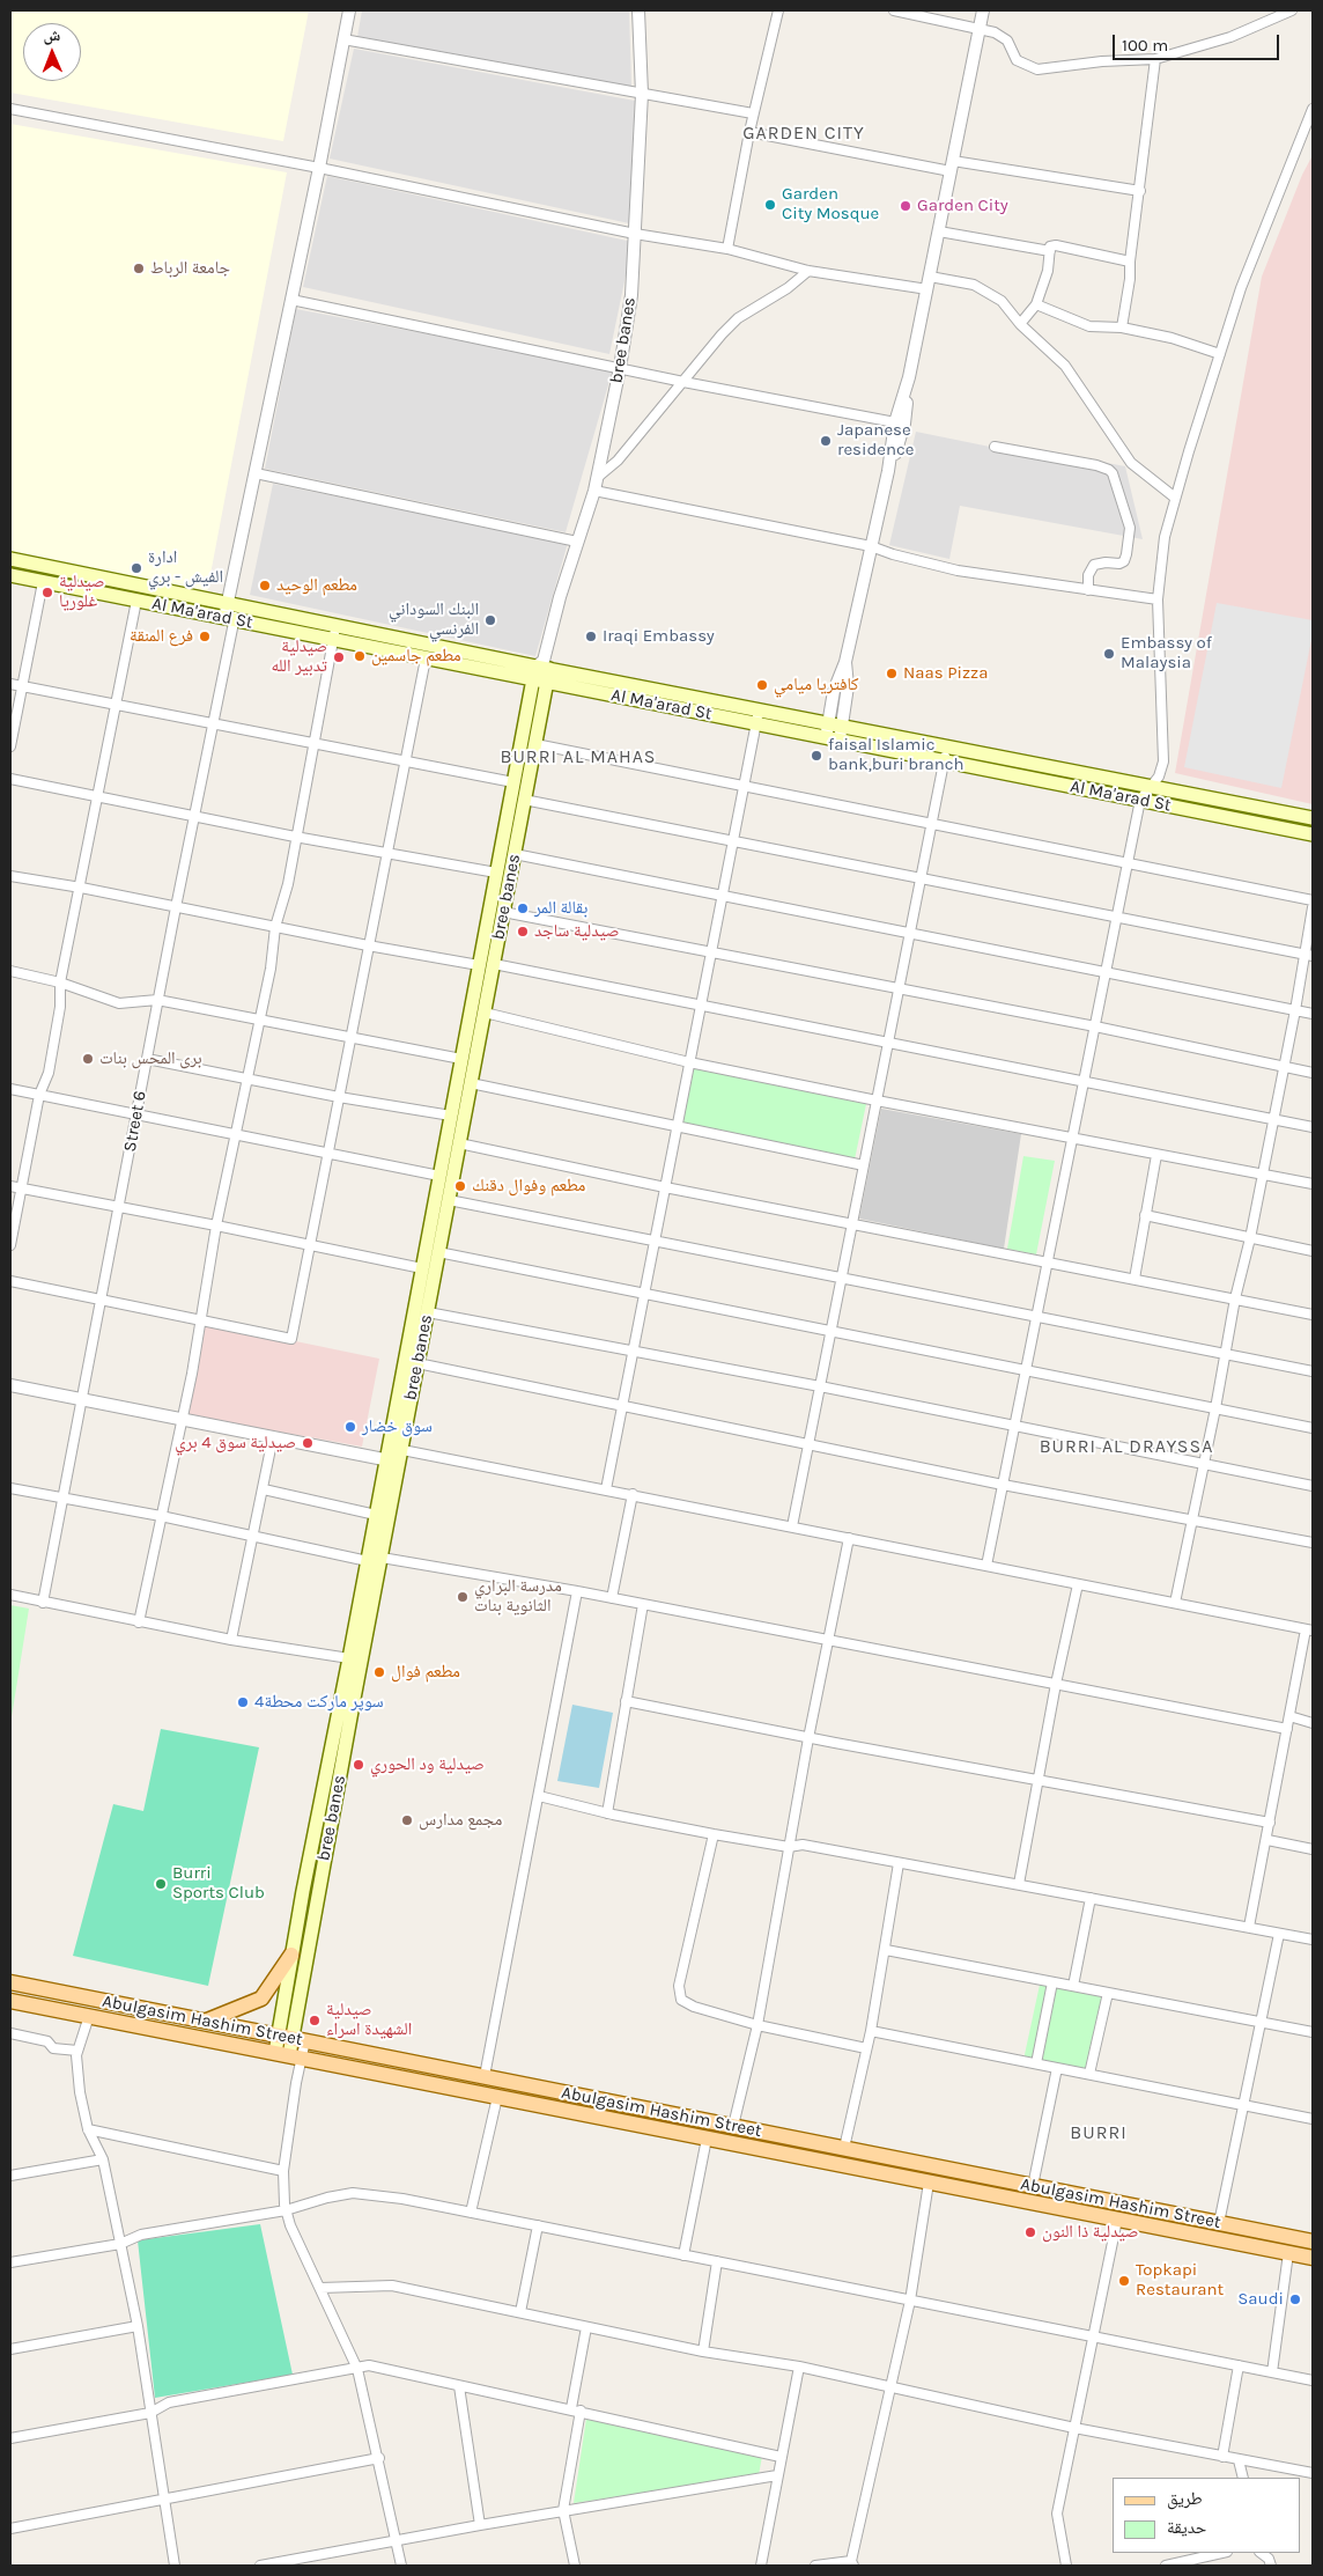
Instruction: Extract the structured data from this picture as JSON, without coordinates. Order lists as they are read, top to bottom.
{
  "streets": {
    "main road": ["bree banes", "Al Ma'arad St", "Abulgasim Hashim Street"],
    "street": ["Street 6"]
  },
  "crossings": [
    ["bree banes", "Al Ma'arad St"],
    ["bree banes", "Abulgasim Hashim Street"],
    ["Al Ma'arad St", "Street 6"]
  ],
  "districts": [
    "GARDEN CITY",
    "BURRI AL MAHAS",
    "BURRI AL DRAYSSA",
    "BURRI"
  ],
  "places": [
    "Garden City Mosque",
    "Garden City",
    "جامعة الرباط",
    "Japanese residence",
    "ادارة الفيش - بري",
    "مطعم الوحيد",
    "صيدلية غلوريا",
    "البنك السوداني الفرنسي",
    "فرع المنقة",
    "Iraqi Embassy",
    "Embassy of Malaysia",
    "مطعم جاسمين",
    "صيدلية تدبير الله",
    "Naas Pizza",
    "كافتريا ميامي",
    "faisal Islamic bank,buri branch",
    "بقالة المر",
    "صيدلية ساجد",
    "برى المحس بنات",
    "مطعم وفوال دقنك",
    "سوق خضار",
    "صيدلية سوق 4 بري",
    "مدرسة البراري الثانوية بنات",
    "مطعم فوال",
    "سوپر مارکت محطة4",
    "صيدلية ود الحوري",
    "مجمع مدارس",
    "Burri Sports Club",
    "صيدلية الشهيدة اسراء",
    "صيدلية ذا النون",
    "Topkapi Restaurant",
    "Saudi"
  ],
  "legend": ["طريق", "حديقة"],
  "scale_bar": "100 m",
  "north": "top"
}
